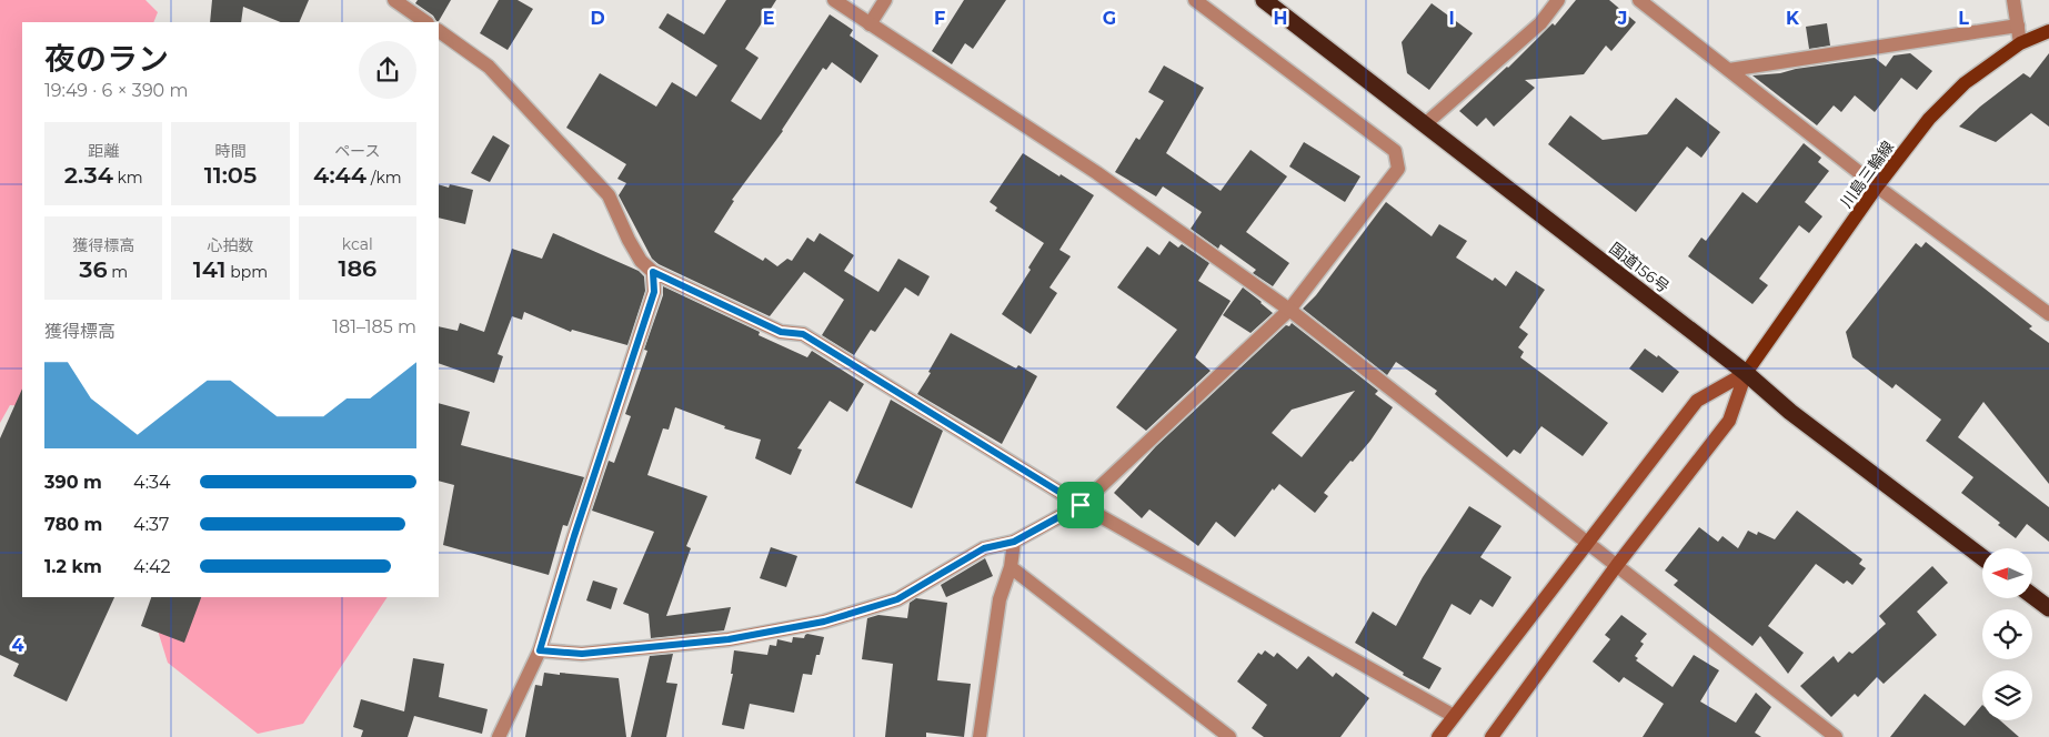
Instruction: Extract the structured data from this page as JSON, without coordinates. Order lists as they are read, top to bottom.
{
  "streets": {
    "highway": ["国道156号"],
    "main road": ["川島三輪線"]
  },
  "crossings": [
    ["川島三輪線", "国道156号"]
  ],
  "north": "left",
  "page": {
    "heading": ["夜のラン", "19:49 · 6 × 390 m"],
    "stats": [
      ["距離", "2.34 km"],
      ["時間", "11:05"],
      ["ペース", "4:44 /km"],
      ["獲得標高", "36 m"],
      ["心拍数", "141 bpm"],
      ["kcal", "186"]
    ],
    "chart": ["獲得標高", "181–185 m"],
    "list": [
      {
        "name": "390 m",
        "note": "4:34"
      },
      {
        "name": "780 m",
        "note": "4:37"
      },
      {
        "name": "1.2 km",
        "note": "4:42"
      }
    ]
  },
  "grid": {
    "columns": [
      "D",
      "E",
      "F",
      "G",
      "H",
      "I",
      "J",
      "K",
      "L"
    ],
    "rows": ["4"]
  }
}
